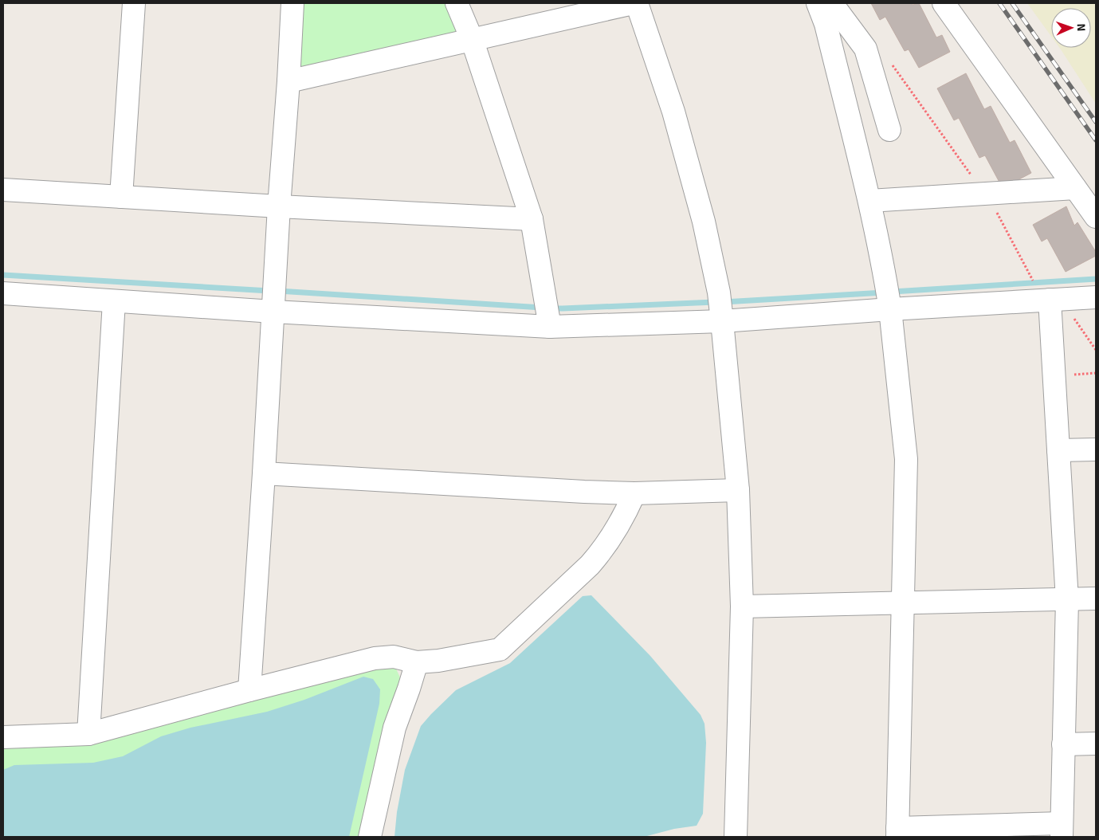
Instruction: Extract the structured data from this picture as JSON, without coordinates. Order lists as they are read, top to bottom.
{
  "north": "right"
}
